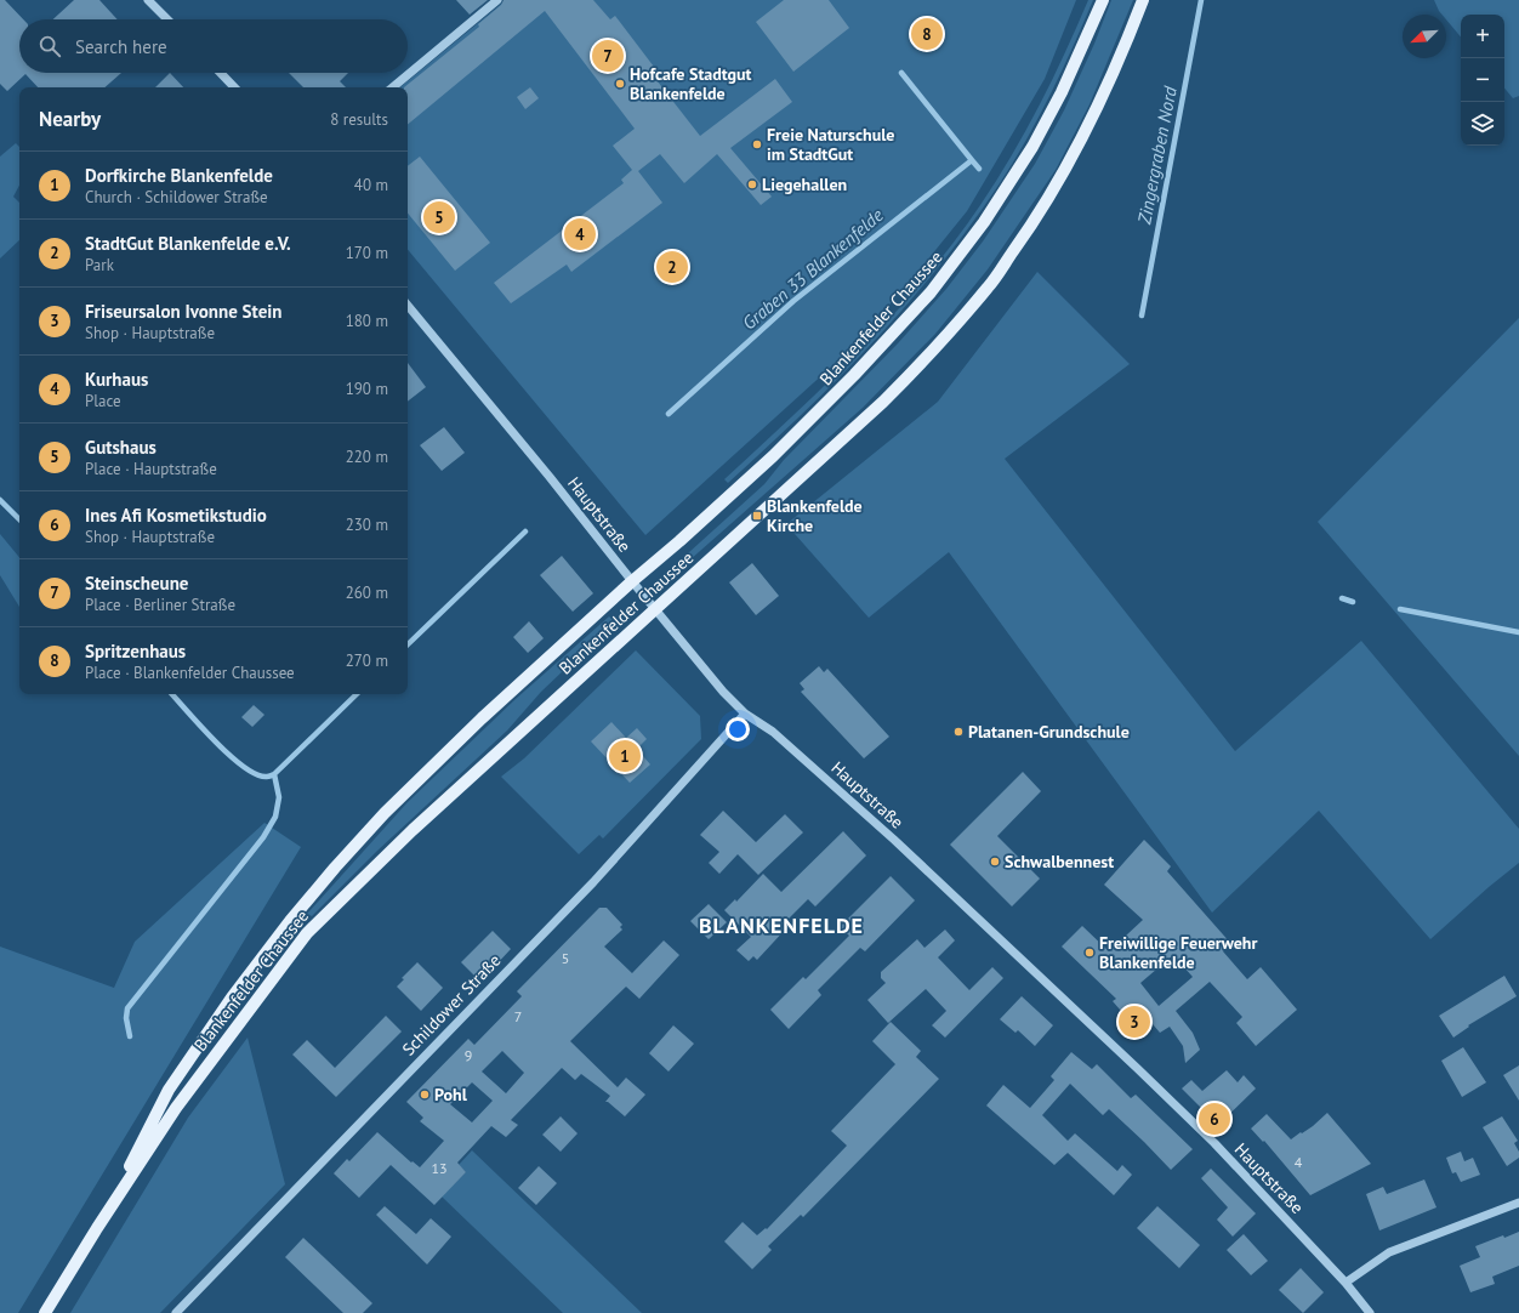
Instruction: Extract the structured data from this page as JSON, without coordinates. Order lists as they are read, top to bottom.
{
  "streets": {
    "main road": ["Blankenfelder Chaussee"],
    "street": ["Hauptstraße", "Schildower Straße"]
  },
  "crossings": [
    ["Blankenfelder Chaussee", "Hauptstraße"],
    ["Hauptstraße", "Schildower Straße"]
  ],
  "districts": ["BLANKENFELDE"],
  "water": ["Zingergraben Nord", "Graben 33 Blankenfelde"],
  "places": {
    "other": [
      "Hofcafe Stadtgut Blankenfelde",
      "Freie Naturschule im StadtGut",
      "Liegehallen",
      "Platanen-Grundschule",
      "Schwalbennest",
      "Freiwillige Feuerwehr Blankenfelde",
      "Pohl"
    ],
    "transit": ["Blankenfelde Kirche"]
  },
  "house_numbers": [
    "5",
    "7",
    "9",
    "4",
    "13"
  ],
  "north": "bottom left",
  "page": {
    "map_buttons": ["+", "−"],
    "pins": [
      "8",
      "7",
      "5",
      "4",
      "2",
      "1",
      "3",
      "6"
    ],
    "search": "Search here",
    "heading": ["Nearby", "8 results"],
    "list": [
      {
        "mark": "1",
        "name": "Dorfkirche Blankenfelde",
        "note": "Church · Schildower Straße",
        "value": "40 m"
      },
      {
        "mark": "2",
        "name": "StadtGut Blankenfelde e.V.",
        "note": "Park",
        "value": "170 m"
      },
      {
        "mark": "3",
        "name": "Friseursalon Ivonne Stein",
        "note": "Shop · Hauptstraße",
        "value": "180 m"
      },
      {
        "mark": "4",
        "name": "Kurhaus",
        "note": "Place",
        "value": "190 m"
      },
      {
        "mark": "5",
        "name": "Gutshaus",
        "note": "Place · Hauptstraße",
        "value": "220 m"
      },
      {
        "mark": "6",
        "name": "Ines Afi Kosmetikstudio",
        "note": "Shop · Hauptstraße",
        "value": "230 m"
      },
      {
        "mark": "7",
        "name": "Steinscheune",
        "note": "Place · Berliner Straße",
        "value": "260 m"
      },
      {
        "mark": "8",
        "name": "Spritzenhaus",
        "note": "Place · Blankenfelder Chaussee",
        "value": "270 m"
      }
    ]
  }
}
